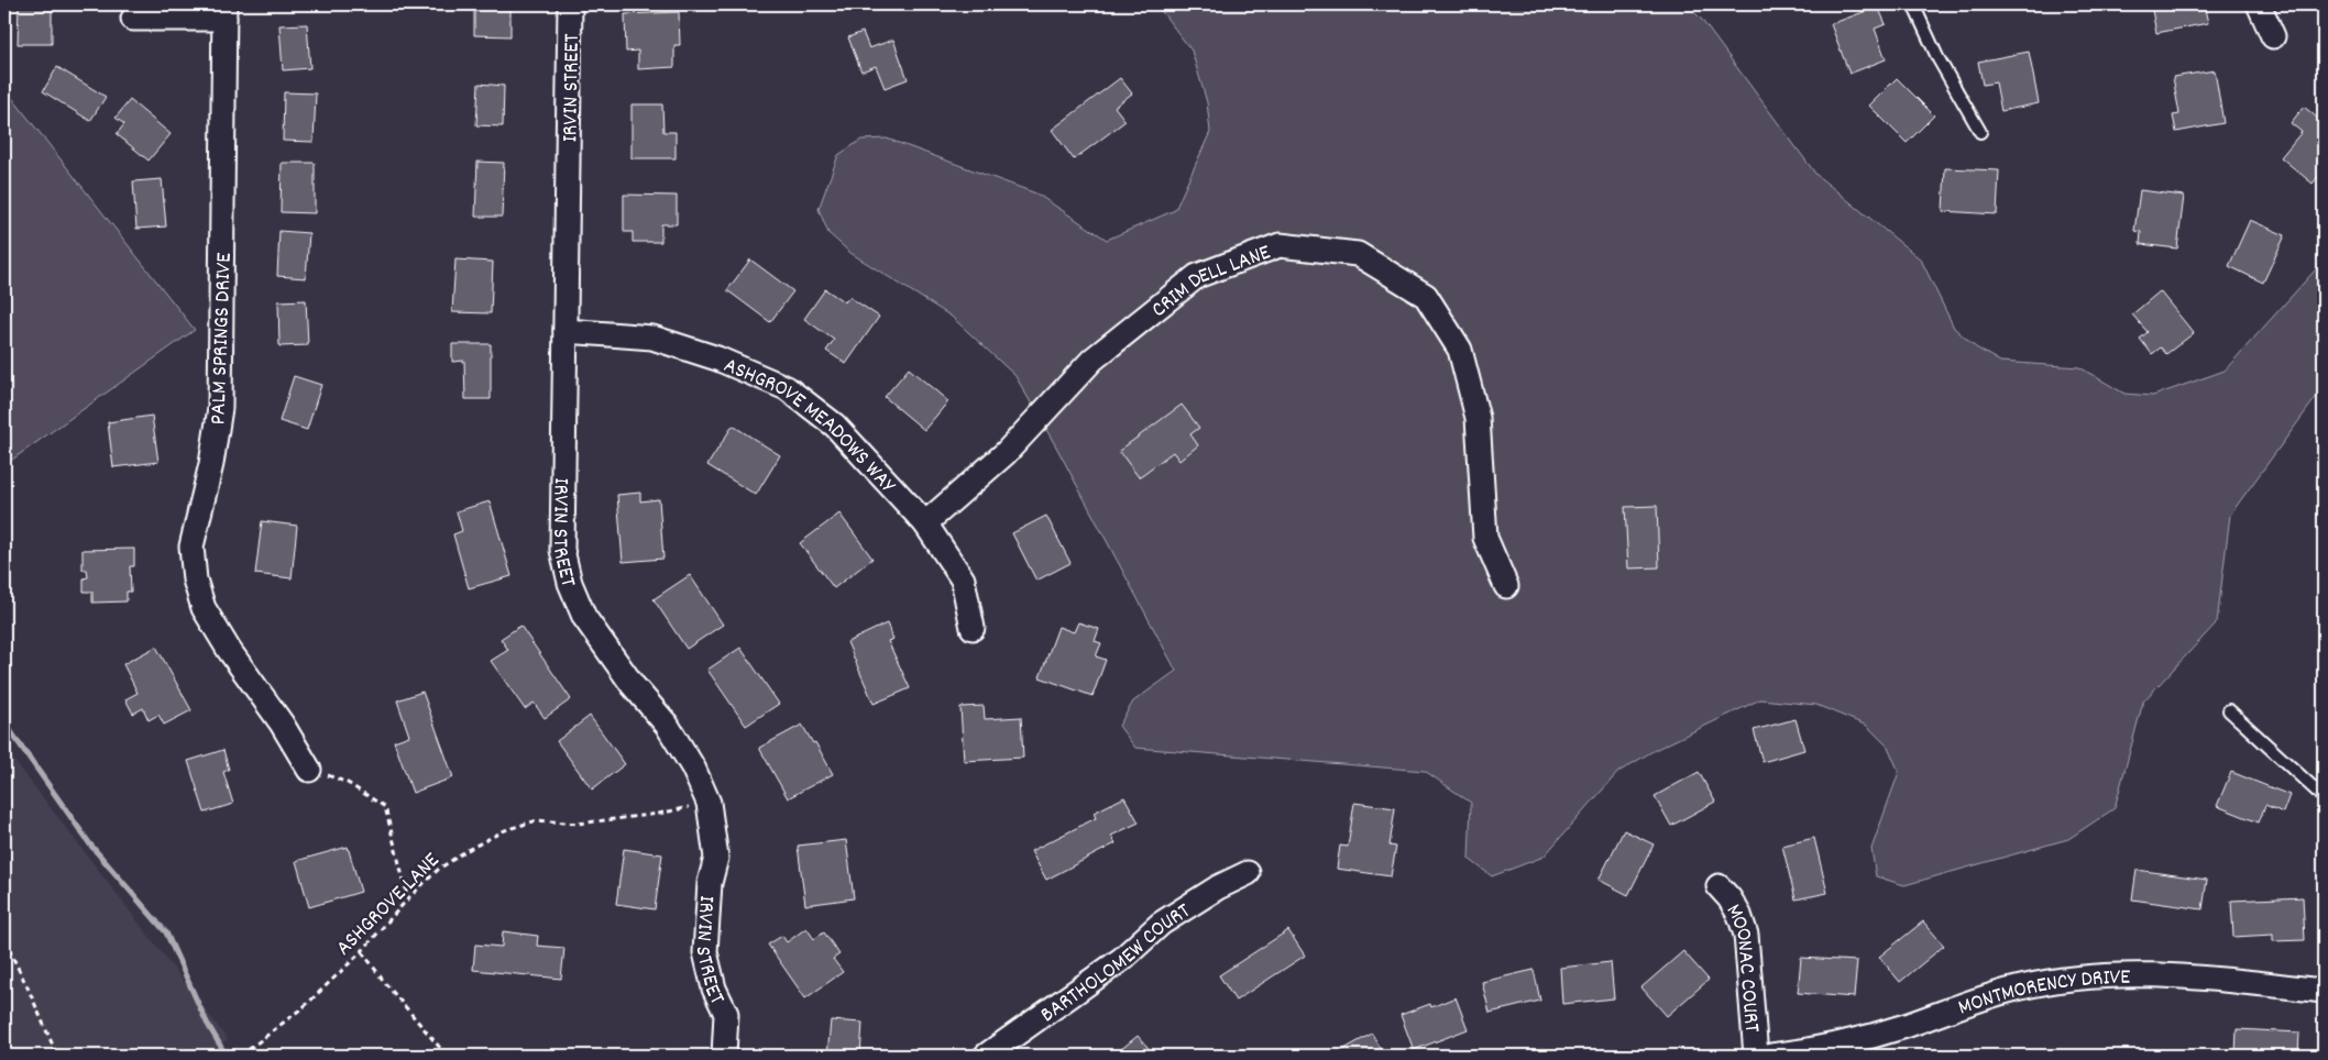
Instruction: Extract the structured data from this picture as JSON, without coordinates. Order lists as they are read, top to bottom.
{
  "streets": {
    "street": [
      "IRVIN STREET",
      "CRIM DELL LANE",
      "PALM SPRINGS DRIVE",
      "ASHGROVE MEADOWS WAY",
      "BARTHOLOMEW COURT",
      "MOONAC COURT",
      "MONTMORENCY DRIVE"
    ],
    "path": ["ASHGROVE LANE"]
  },
  "crossings": [
    ["IRVIN STREET", "ASHGROVE MEADOWS WAY"],
    ["IRVIN STREET", "ASHGROVE LANE"],
    ["CRIM DELL LANE", "ASHGROVE MEADOWS WAY"]
  ]
}
